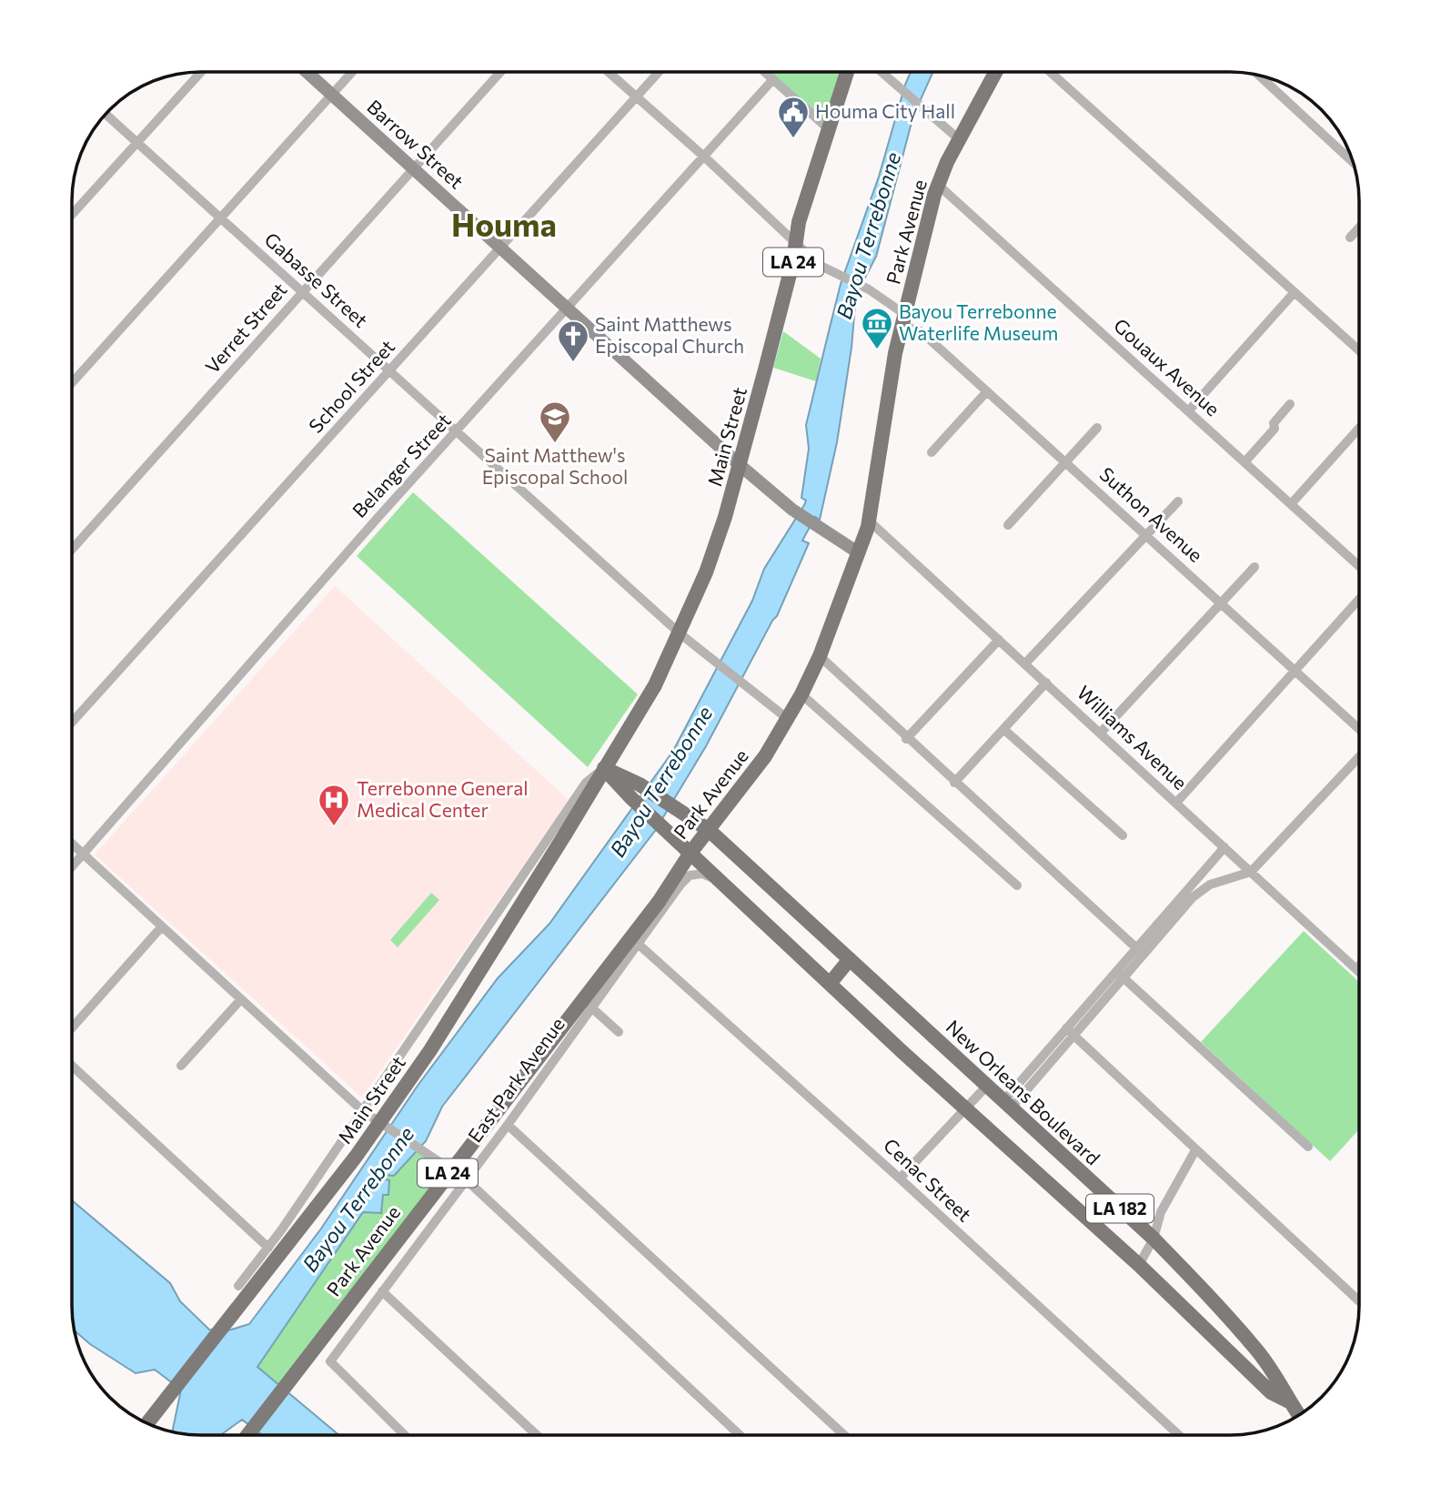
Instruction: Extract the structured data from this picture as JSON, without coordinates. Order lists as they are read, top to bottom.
{
  "streets": {
    "main road": [
      "Barrow Street",
      "Park Avenue",
      "LA 24",
      "Main Street",
      "New Orleans Boulevard",
      "LA 182"
    ],
    "street": [
      "Gabasse Street",
      "Verret Street",
      "Gouaux Avenue",
      "School Street",
      "Belanger Street",
      "Suthon Avenue",
      "Williams Avenue",
      "East Park Avenue",
      "Cenac Street"
    ]
  },
  "crossings": [
    ["Barrow Street", "Park Avenue"],
    ["Barrow Street", "Verret Street"],
    ["Barrow Street", "School Street"],
    ["Barrow Street", "Main Street"],
    ["Barrow Street", "Belanger Street"],
    ["Park Avenue", "Gabasse Street"],
    ["Park Avenue", "Gouaux Avenue"],
    ["Park Avenue", "Suthon Avenue"],
    ["Park Avenue", "Williams Avenue"],
    ["Park Avenue", "New Orleans Boulevard"],
    ["Park Avenue", "LA 182"],
    ["Gabasse Street", "Verret Street"],
    ["Gabasse Street", "School Street"],
    ["Gabasse Street", "Main Street"],
    ["Gabasse Street", "Belanger Street"],
    ["School Street", "Suthon Avenue"],
    ["Main Street", "Suthon Avenue"],
    ["Main Street", "LA 182"],
    ["Belanger Street", "Suthon Avenue"],
    ["East Park Avenue", "New Orleans Boulevard"],
    ["East Park Avenue", "Cenac Street"],
    ["New Orleans Boulevard", "LA 182"]
  ],
  "districts": ["Houma"],
  "water": ["Bayou Terrebonne"],
  "places": {
    "public building": ["Houma City Hall"],
    "museum": ["Bayou Terrebonne Waterlife Museum"],
    "church": ["Saint Matthews Episcopal Church"],
    "school or university": ["Saint Matthew's Episcopal School"],
    "hospital": ["Terrebonne General Medical Center"]
  }
}
